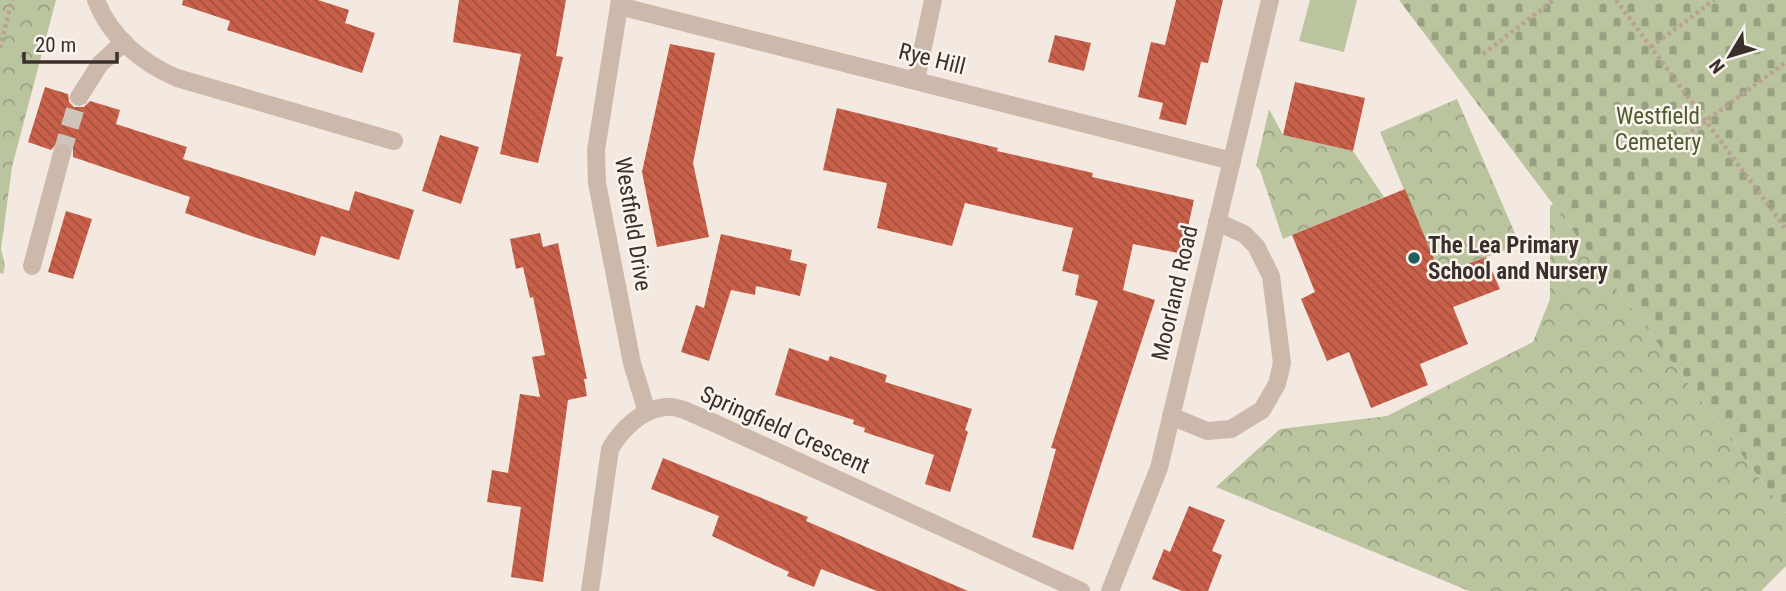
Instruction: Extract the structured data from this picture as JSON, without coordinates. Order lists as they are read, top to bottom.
{
  "streets": {
    "street": [
      "Rye Hill",
      "Westfield Drive",
      "Moorland Road",
      "Springfield Crescent"
    ]
  },
  "crossings": [
    ["Rye Hill", "Westfield Drive"],
    ["Rye Hill", "Moorland Road"],
    ["Westfield Drive", "Springfield Crescent"]
  ],
  "parks": ["Westfield Cemetery"],
  "places": ["The Lea Primary School and Nursery"],
  "scale_bar": "20 m",
  "north": "bottom left"
}
